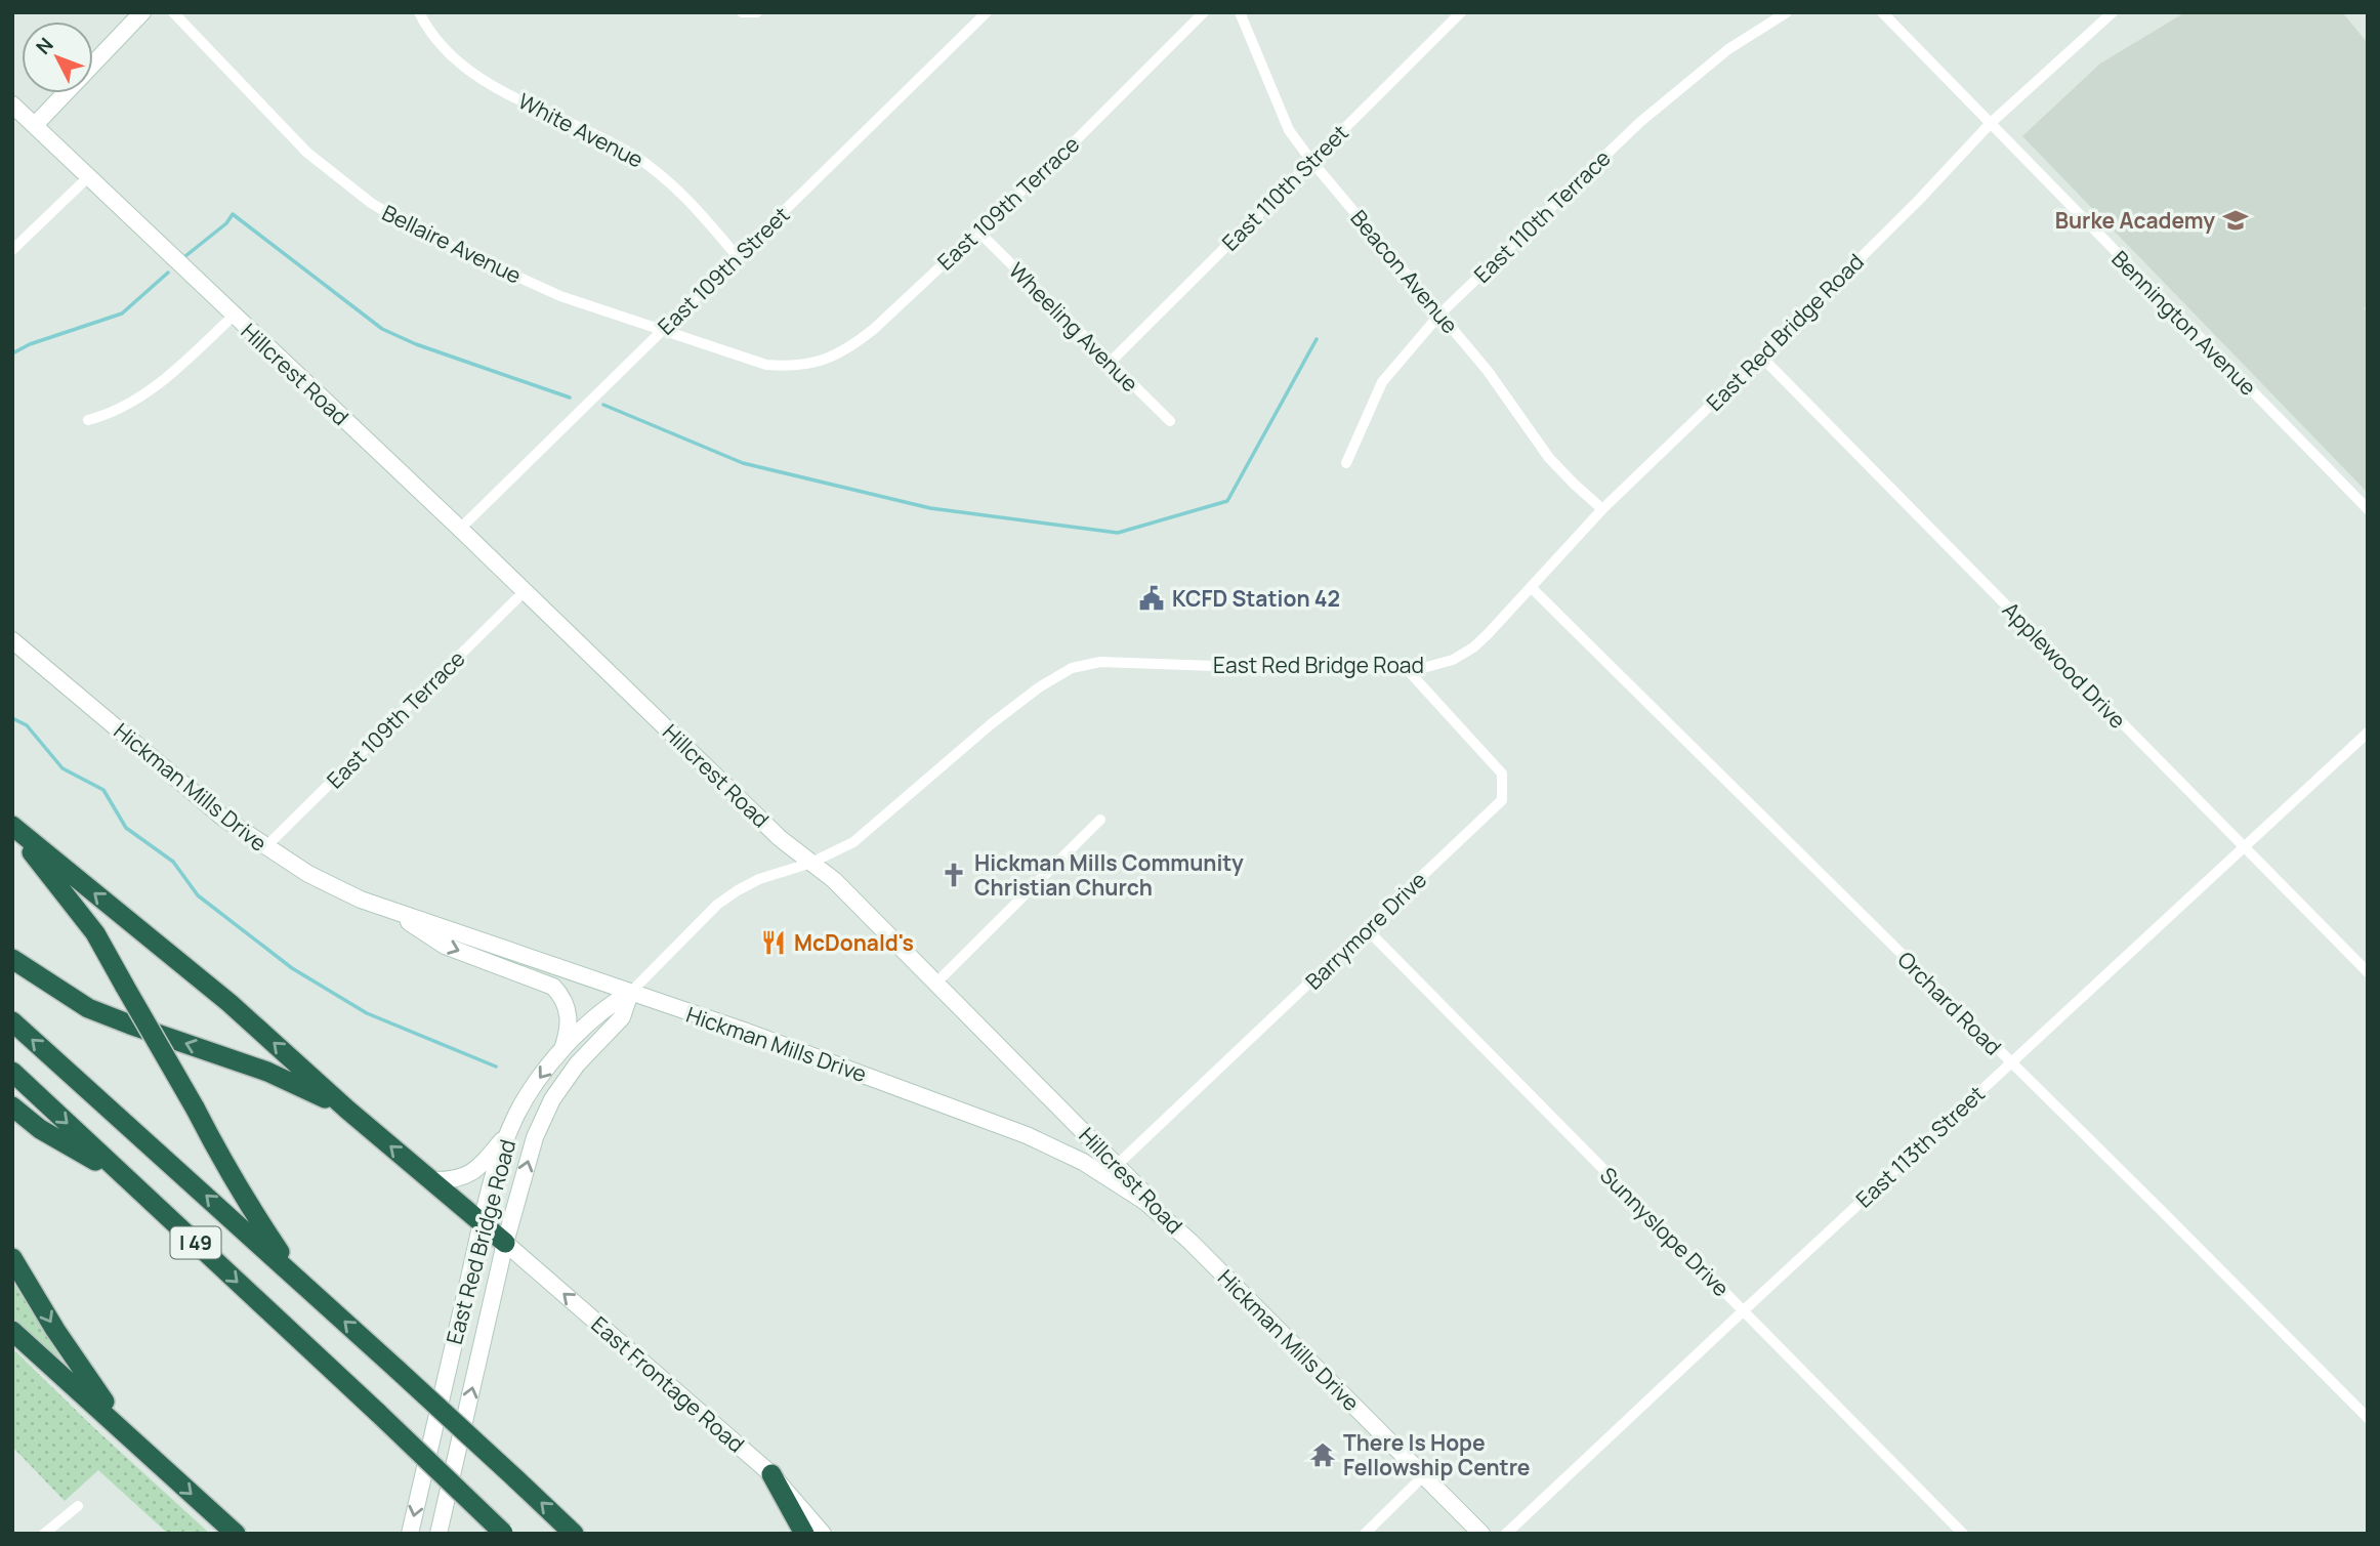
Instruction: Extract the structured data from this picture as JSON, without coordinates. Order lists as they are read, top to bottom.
{
  "streets": {
    "highway": ["I 49"],
    "street": [
      "White Avenue",
      "East 110th Street",
      "East 109th Terrace",
      "East 110th Terrace",
      "Bellaire Avenue",
      "East 109th Street",
      "Beacon Avenue",
      "Bennington Avenue",
      "Wheeling Avenue",
      "East Red Bridge Road",
      "Hillcrest Road",
      "Applewood Drive",
      "Hickman Mills Drive",
      "Barrymore Drive",
      "Orchard Road",
      "East 113th Street",
      "Sunnyslope Drive",
      "East Frontage Road"
    ]
  },
  "crossings": [
    ["White Avenue", "East 109th Street"],
    ["East 110th Street", "Beacon Avenue"],
    ["East 110th Street", "Wheeling Avenue"],
    ["East 109th Terrace", "Bellaire Avenue"],
    ["East 109th Terrace", "Wheeling Avenue"],
    ["East 109th Terrace", "Hillcrest Road"],
    ["East 109th Terrace", "Hickman Mills Drive"],
    ["East 110th Terrace", "Beacon Avenue"],
    ["Bellaire Avenue", "East 109th Street"],
    ["East 109th Street", "Hillcrest Road"],
    ["Beacon Avenue", "East Red Bridge Road"],
    ["Bennington Avenue", "East Red Bridge Road"],
    ["East Red Bridge Road", "Hillcrest Road"],
    ["East Red Bridge Road", "Applewood Drive"],
    ["East Red Bridge Road", "Hickman Mills Drive"],
    ["East Red Bridge Road", "Barrymore Drive"],
    ["East Red Bridge Road", "Orchard Road"],
    ["East Red Bridge Road", "East Frontage Road"],
    ["Hillcrest Road", "Hickman Mills Drive"],
    ["Hillcrest Road", "Barrymore Drive"],
    ["Applewood Drive", "East 113th Street"],
    ["Hickman Mills Drive", "Barrymore Drive"],
    ["Barrymore Drive", "Sunnyslope Drive"],
    ["Orchard Road", "East 113th Street"],
    ["East 113th Street", "Sunnyslope Drive"]
  ],
  "one_way": ["East Frontage Road"],
  "places": {
    "school or university": ["Burke Academy"],
    "public building": ["KCFD Station 42"],
    "church": ["Hickman Mills Community Christian Church"],
    "restaurant": ["McDonald's"],
    "temple": ["There Is Hope Fellowship Centre"]
  },
  "north": "top left"
}
